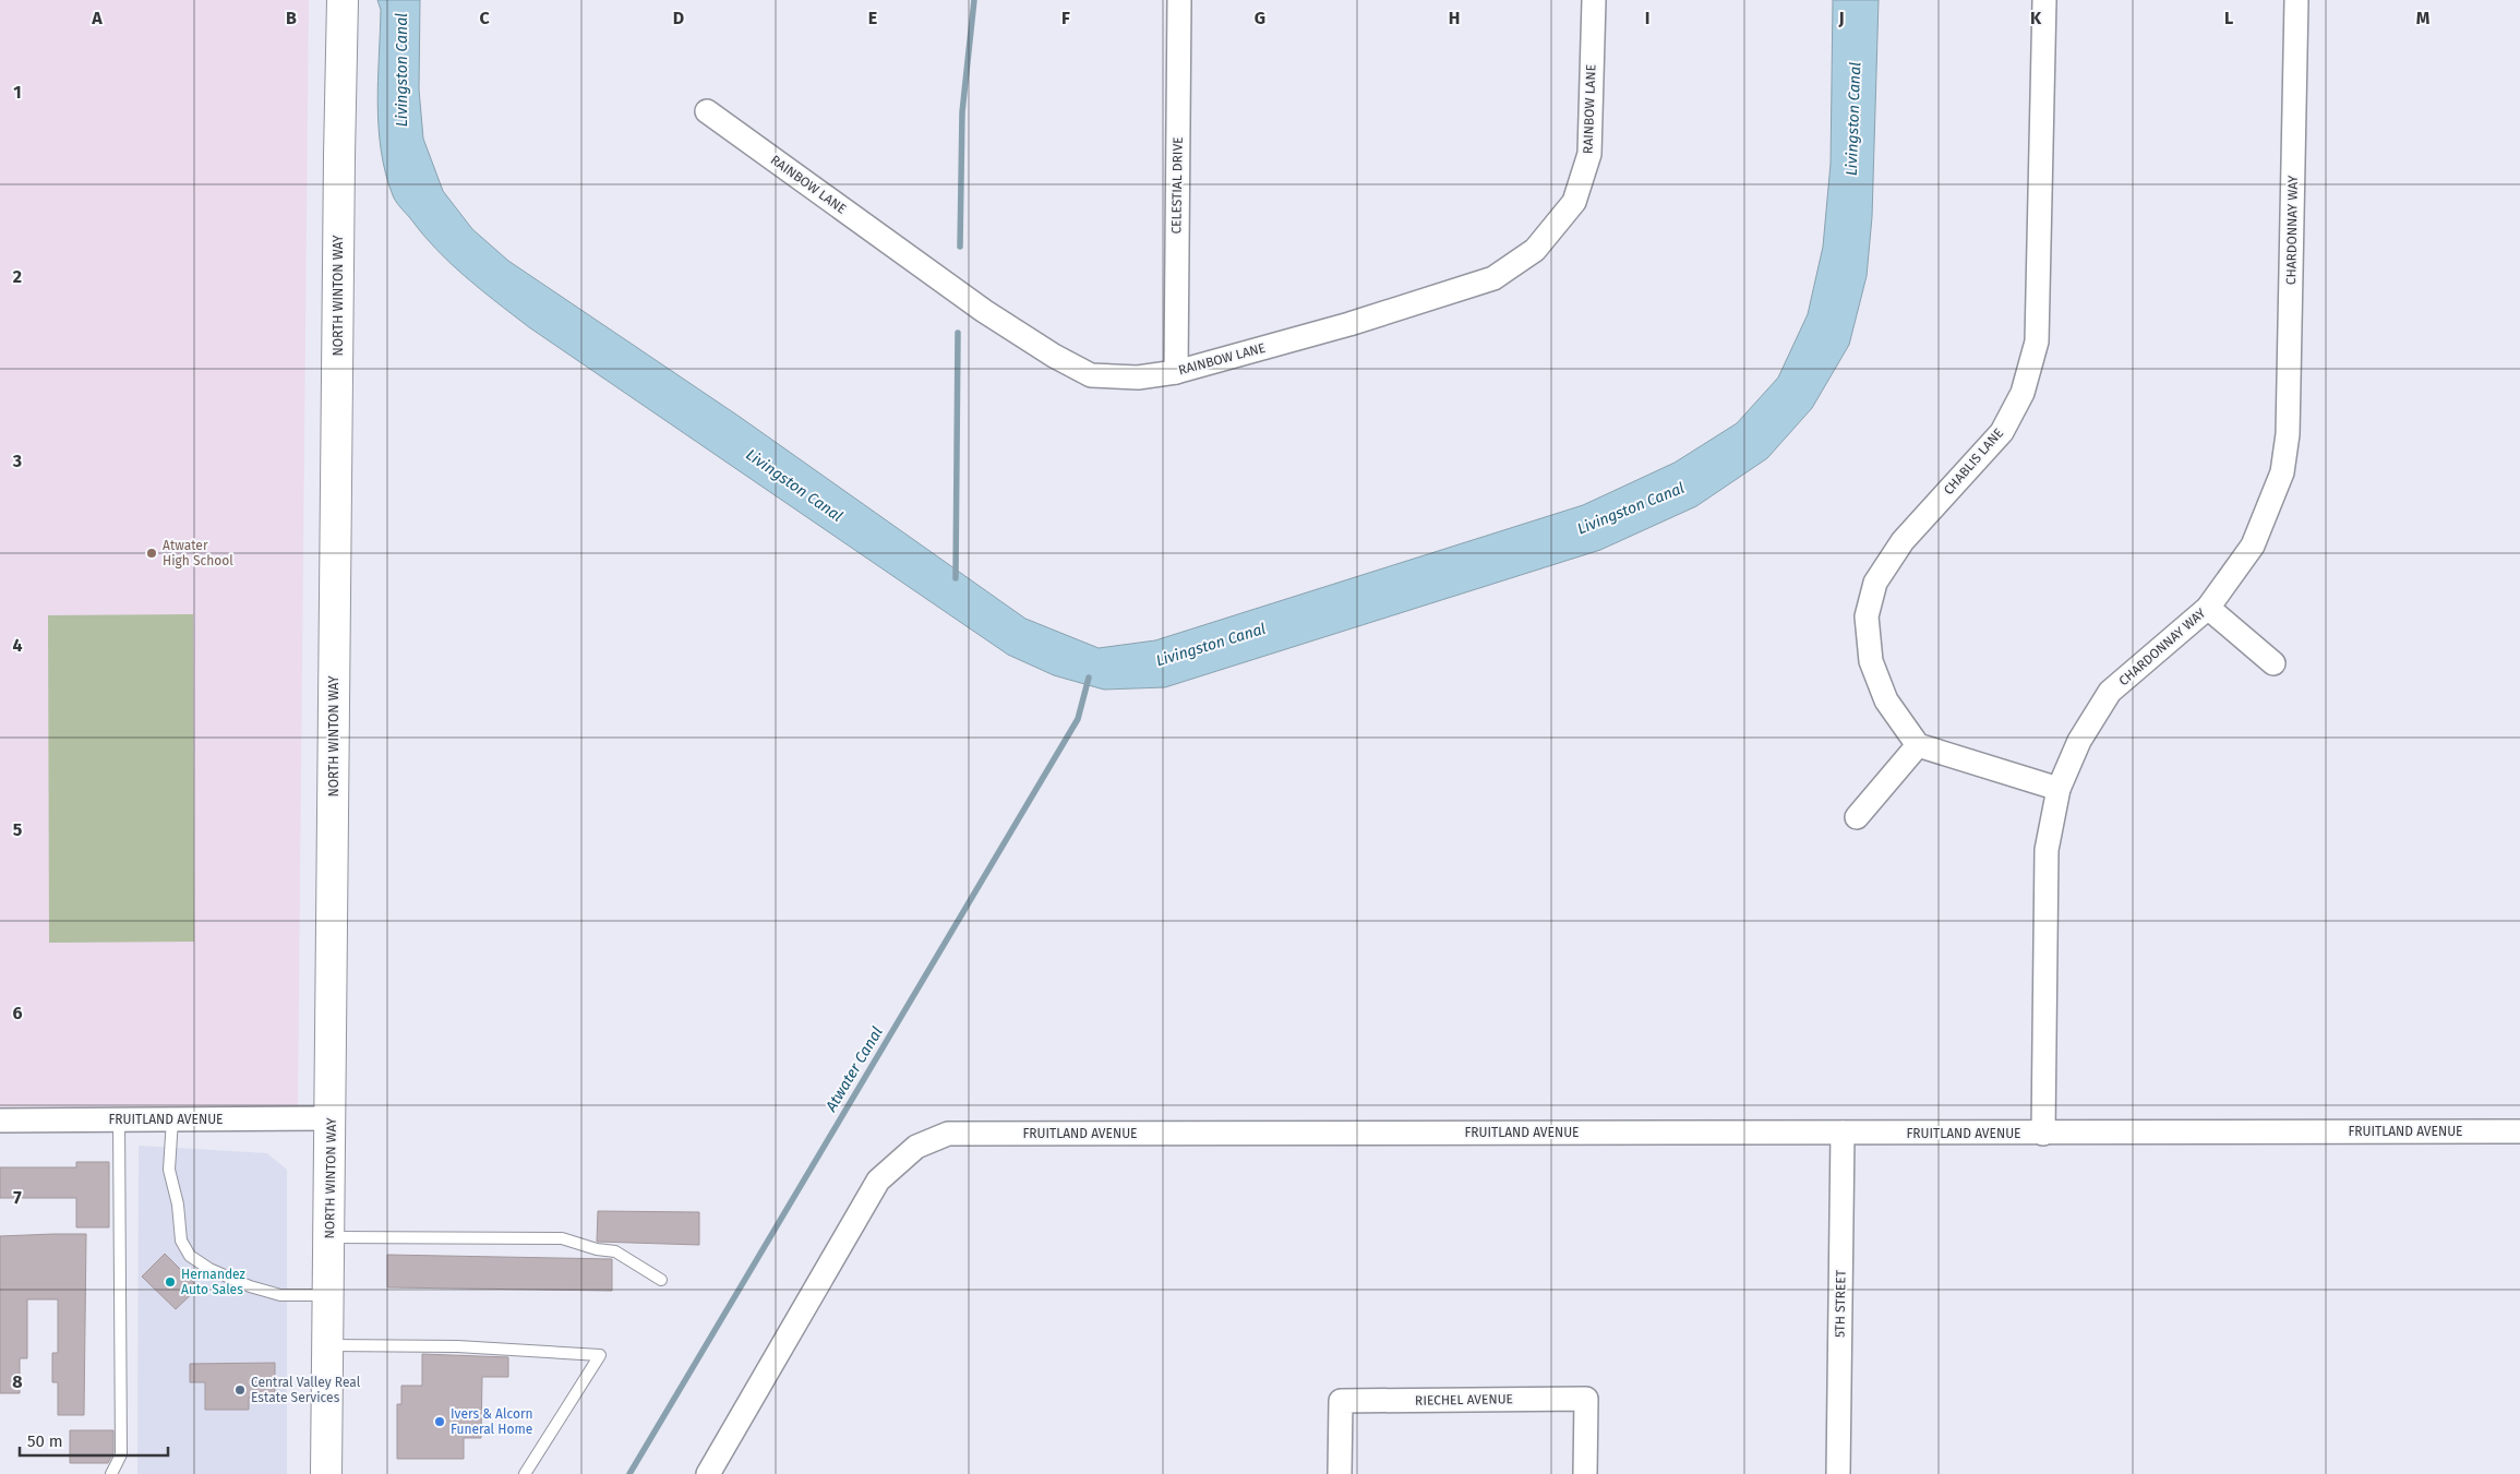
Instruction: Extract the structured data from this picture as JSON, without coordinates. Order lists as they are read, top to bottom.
{
  "streets": {
    "main road": ["NORTH WINTON WAY"],
    "street": [
      "RAINBOW LANE",
      "CELESTIAL DRIVE",
      "CHARDONNAY WAY",
      "CHABLIS LANE",
      "FRUITLAND AVENUE",
      "5TH STREET",
      "RIECHEL AVENUE"
    ]
  },
  "crossings": [
    ["RAINBOW LANE", "CELESTIAL DRIVE"],
    ["CHARDONNAY WAY", "FRUITLAND AVENUE"],
    ["NORTH WINTON WAY", "FRUITLAND AVENUE"],
    ["FRUITLAND AVENUE", "5TH STREET"]
  ],
  "water": ["Livingston Canal", "Atwater Canal"],
  "places": [
    "Atwater High School",
    "Hernandez Auto Sales",
    "Central Valley Real Estate Services",
    "Ivers & Alcorn Funeral Home"
  ],
  "scale_bar": "50 m",
  "grid": {
    "columns": [
      "A",
      "B",
      "C",
      "D",
      "E",
      "F",
      "G",
      "H",
      "I",
      "J",
      "K",
      "L",
      "M"
    ],
    "rows": [
      "1",
      "2",
      "3",
      "4",
      "5",
      "6",
      "7",
      "8"
    ]
  }
}
